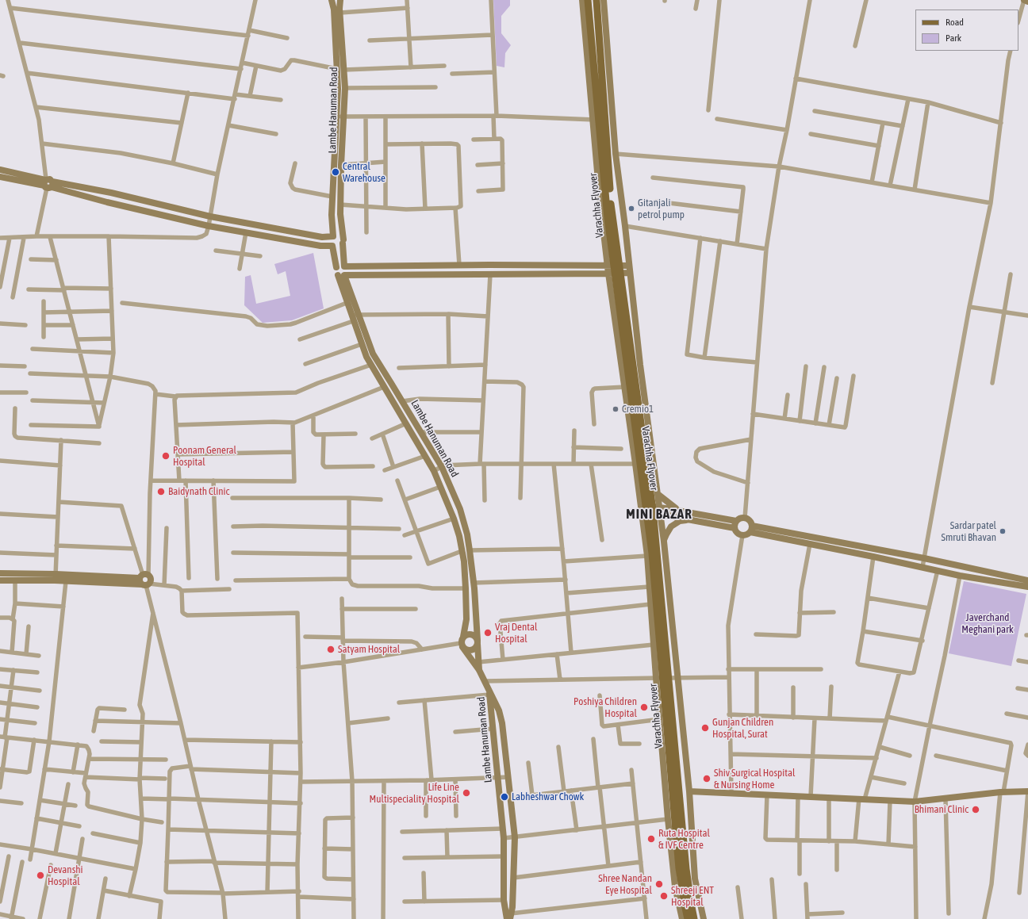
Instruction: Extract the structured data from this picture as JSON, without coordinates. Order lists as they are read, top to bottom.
{
  "streets": {
    "main road": ["Varachha Flyover"],
    "street": ["Lambe Hanuman Road"]
  },
  "districts": ["MINI BAZAR"],
  "parks": ["Javerchand Meghani park"],
  "places": [
    "Central Warehouse",
    "Gitanjali petrol pump",
    "Cremio1",
    "Poonam General Hospital",
    "Baidynath Clinic",
    "Sardar patel Smruti Bhavan",
    "Vraj Dental Hospital",
    "Satyam Hospital",
    "Poshiya Children Hospital",
    "Gunjan Children Hospital, Surat",
    "Shiv Surgical Hospital & Nursing Home",
    "Life Line Multispeciality Hospital",
    "Labheshwar Chowk",
    "Bhimani Clinic",
    "Ruta Hospital & IVF Centre",
    "Devanshi Hospital",
    "Shree Nandan Eye Hospital",
    "Shreeji ENT Hospital"
  ],
  "legend": ["Road", "Park"]
}
